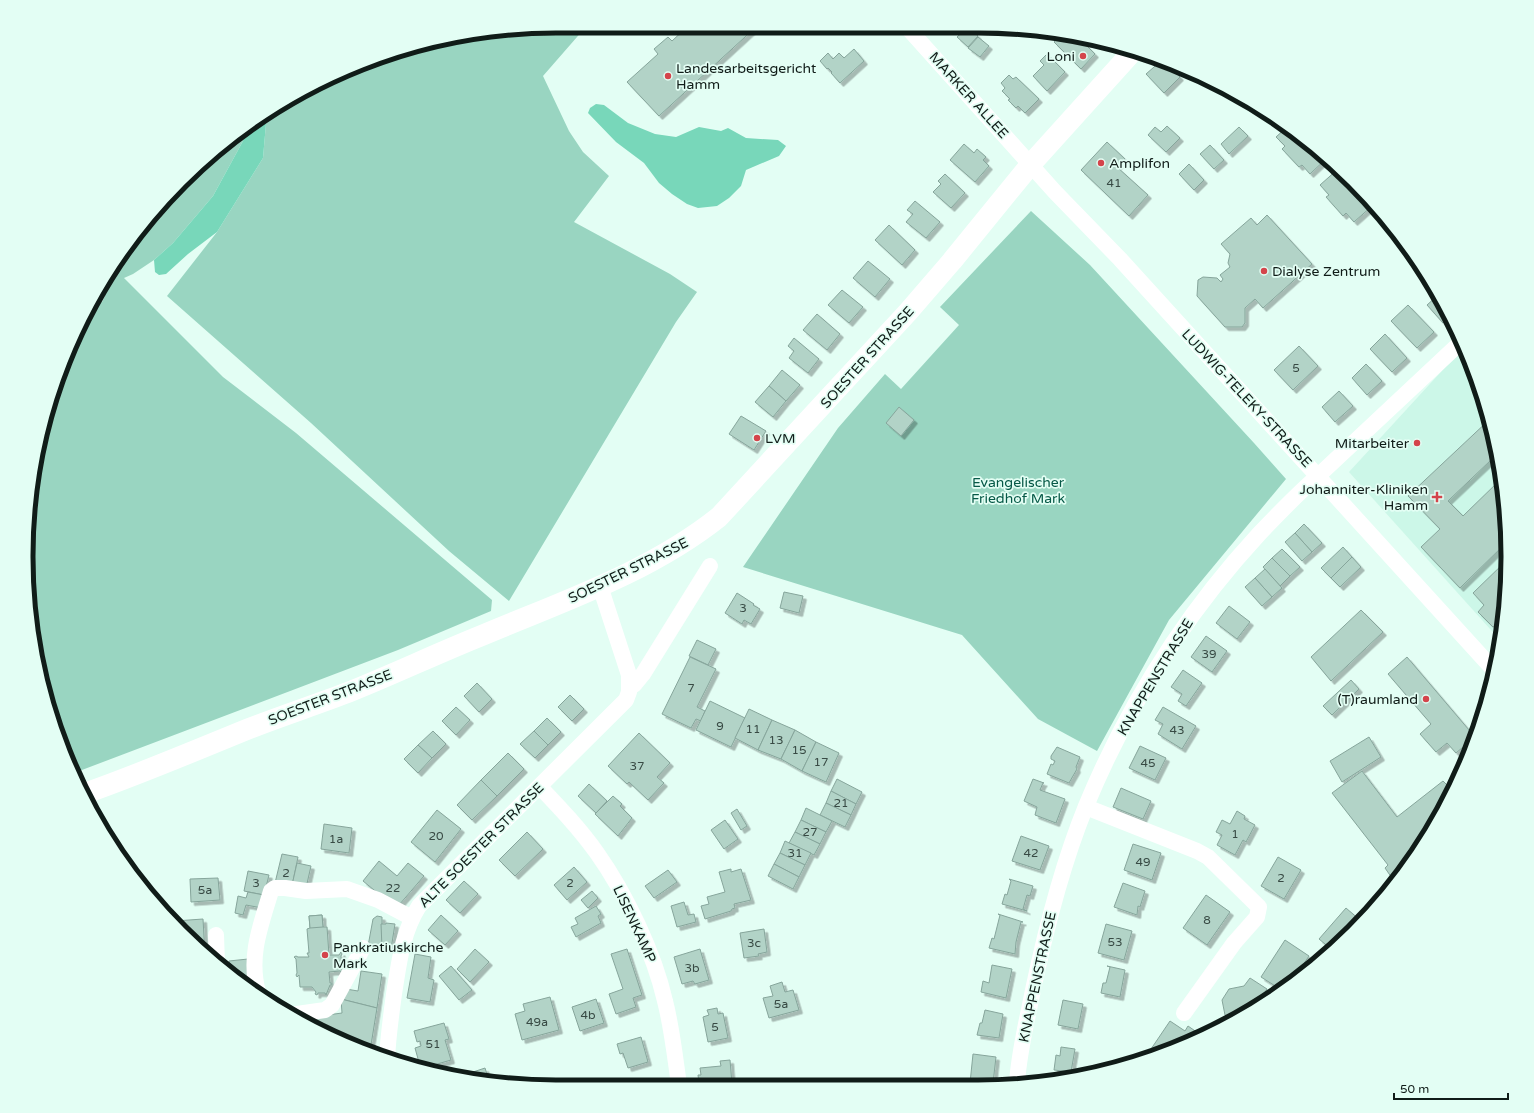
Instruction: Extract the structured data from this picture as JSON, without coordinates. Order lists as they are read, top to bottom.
{
  "streets": {
    "main road": ["SOESTER STRASSE"],
    "street": [
      "MARKER ALLEE",
      "LUDWIG-TELEKY-STRASSE",
      "KNAPPENSTRASSE",
      "ALTE SOESTER STRASSE",
      "LISENKAMP"
    ]
  },
  "crossings": [
    ["MARKER ALLEE", "SOESTER STRASSE"],
    ["MARKER ALLEE", "LUDWIG-TELEKY-STRASSE"],
    ["SOESTER STRASSE", "LUDWIG-TELEKY-STRASSE"],
    ["LUDWIG-TELEKY-STRASSE", "KNAPPENSTRASSE"],
    ["ALTE SOESTER STRASSE", "LISENKAMP"]
  ],
  "parks": ["Evangelischer Friedhof Mark"],
  "places": {
    "other": [
      "Loni",
      "Landesarbeitsgericht Hamm",
      "Amplifon",
      "Dialyse Zentrum",
      "LVM",
      "Mitarbeiter",
      "(T)raumland",
      "Pankratiuskirche Mark"
    ],
    "health": ["Johanniter-Kliniken Hamm"]
  },
  "house_numbers": [
    "41",
    "5",
    "3",
    "39",
    "7",
    "9",
    "11",
    "43",
    "13",
    "15",
    "17",
    "45",
    "37",
    "21",
    "27",
    "1",
    "20",
    "1a",
    "31",
    "42",
    "49",
    "2",
    "2",
    "3",
    "2",
    "22",
    "5a",
    "8",
    "53",
    "3c",
    "3b",
    "5a",
    "4b",
    "49a",
    "5",
    "51"
  ],
  "scale_bar": "50 m"
}
